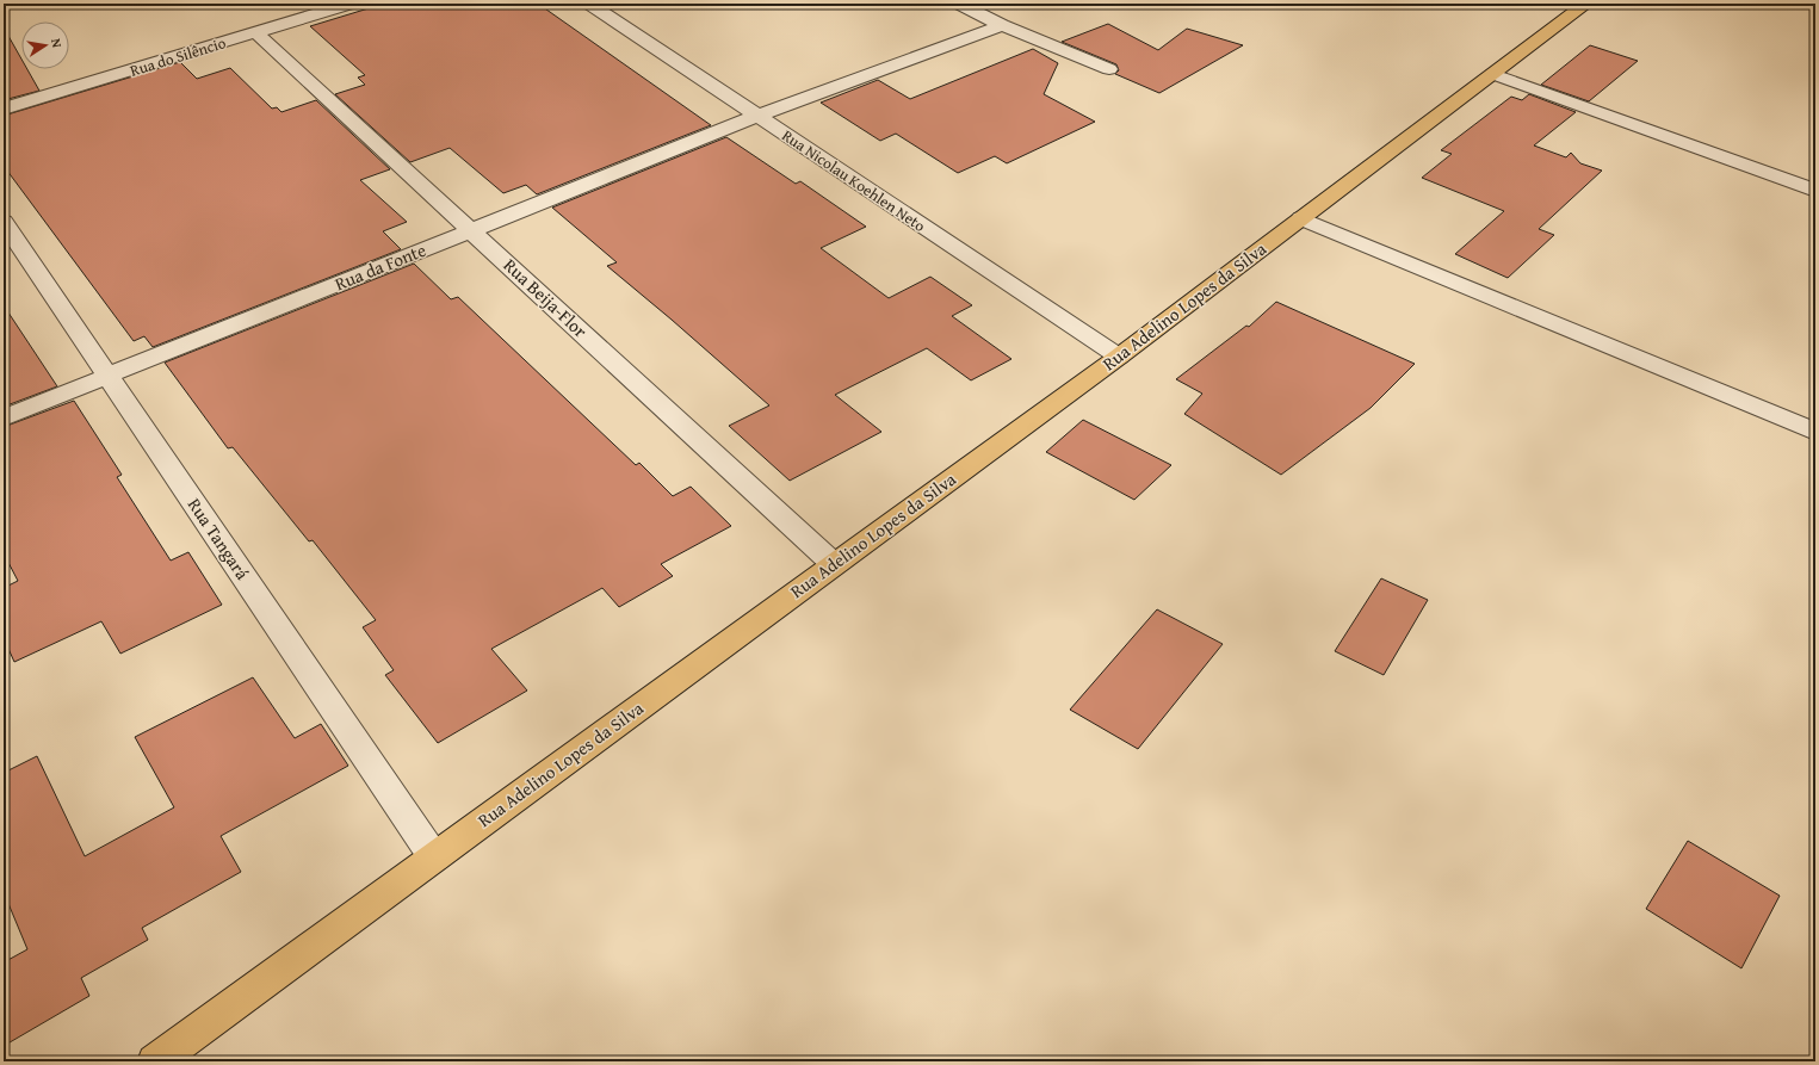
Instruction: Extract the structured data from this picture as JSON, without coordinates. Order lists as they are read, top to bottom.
{
  "streets": {
    "main road": ["Rua Adelino Lopes da Silva"],
    "street": [
      "Rua do Silêncio",
      "Rua Nicolau Koehlen Neto",
      "Rua da Fonte",
      "Rua Beija-Flor",
      "Rua Tangará"
    ]
  },
  "crossings": [
    ["Rua do Silêncio", "Rua Beija-Flor"],
    ["Rua Nicolau Koehlen Neto", "Rua da Fonte"],
    ["Rua Nicolau Koehlen Neto", "Rua Adelino Lopes da Silva"],
    ["Rua da Fonte", "Rua Beija-Flor"],
    ["Rua da Fonte", "Rua Tangará"],
    ["Rua Beija-Flor", "Rua Adelino Lopes da Silva"],
    ["Rua Adelino Lopes da Silva", "Rua Tangará"]
  ],
  "north": "right"
}
